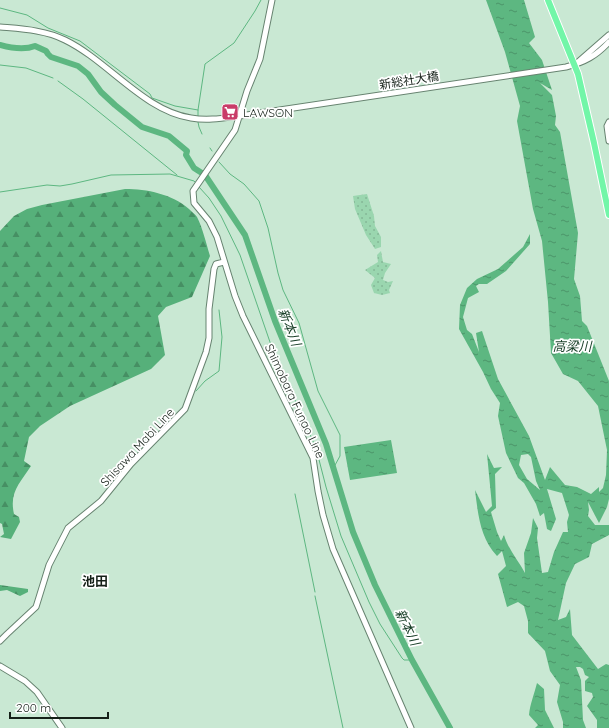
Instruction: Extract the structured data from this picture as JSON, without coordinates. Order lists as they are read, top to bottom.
{
  "streets": {
    "main road": ["新総社大橋", "Shimobara Funao Line", "Shisawa Mabi Line"]
  },
  "crossings": [
    ["Shimobara Funao Line", "Shisawa Mabi Line"]
  ],
  "districts": ["池田"],
  "water": ["新本川", "高梁川"],
  "places": {
    "supermarket": ["LAWSON"]
  },
  "scale_bar": "200 m"
}
